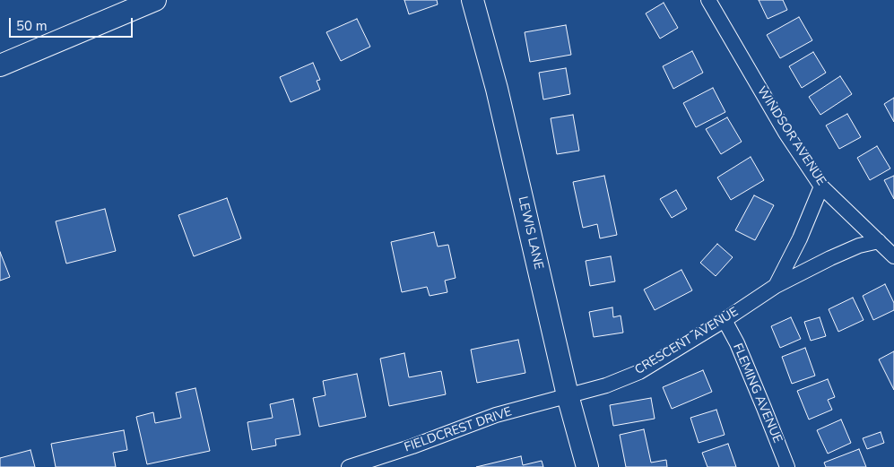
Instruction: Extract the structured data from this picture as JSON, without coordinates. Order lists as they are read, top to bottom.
{
  "streets": {
    "street": [
      "WINDSOR AVENUE",
      "LEWIS LANE",
      "CRESCENT AVENUE",
      "FLEMING AVENUE",
      "FIELDCREST DRIVE"
    ]
  },
  "crossings": [
    ["WINDSOR AVENUE", "CRESCENT AVENUE"],
    ["LEWIS LANE", "CRESCENT AVENUE"],
    ["LEWIS LANE", "FIELDCREST DRIVE"],
    ["CRESCENT AVENUE", "FLEMING AVENUE"],
    ["CRESCENT AVENUE", "FIELDCREST DRIVE"]
  ],
  "scale_bar": "50 m"
}
